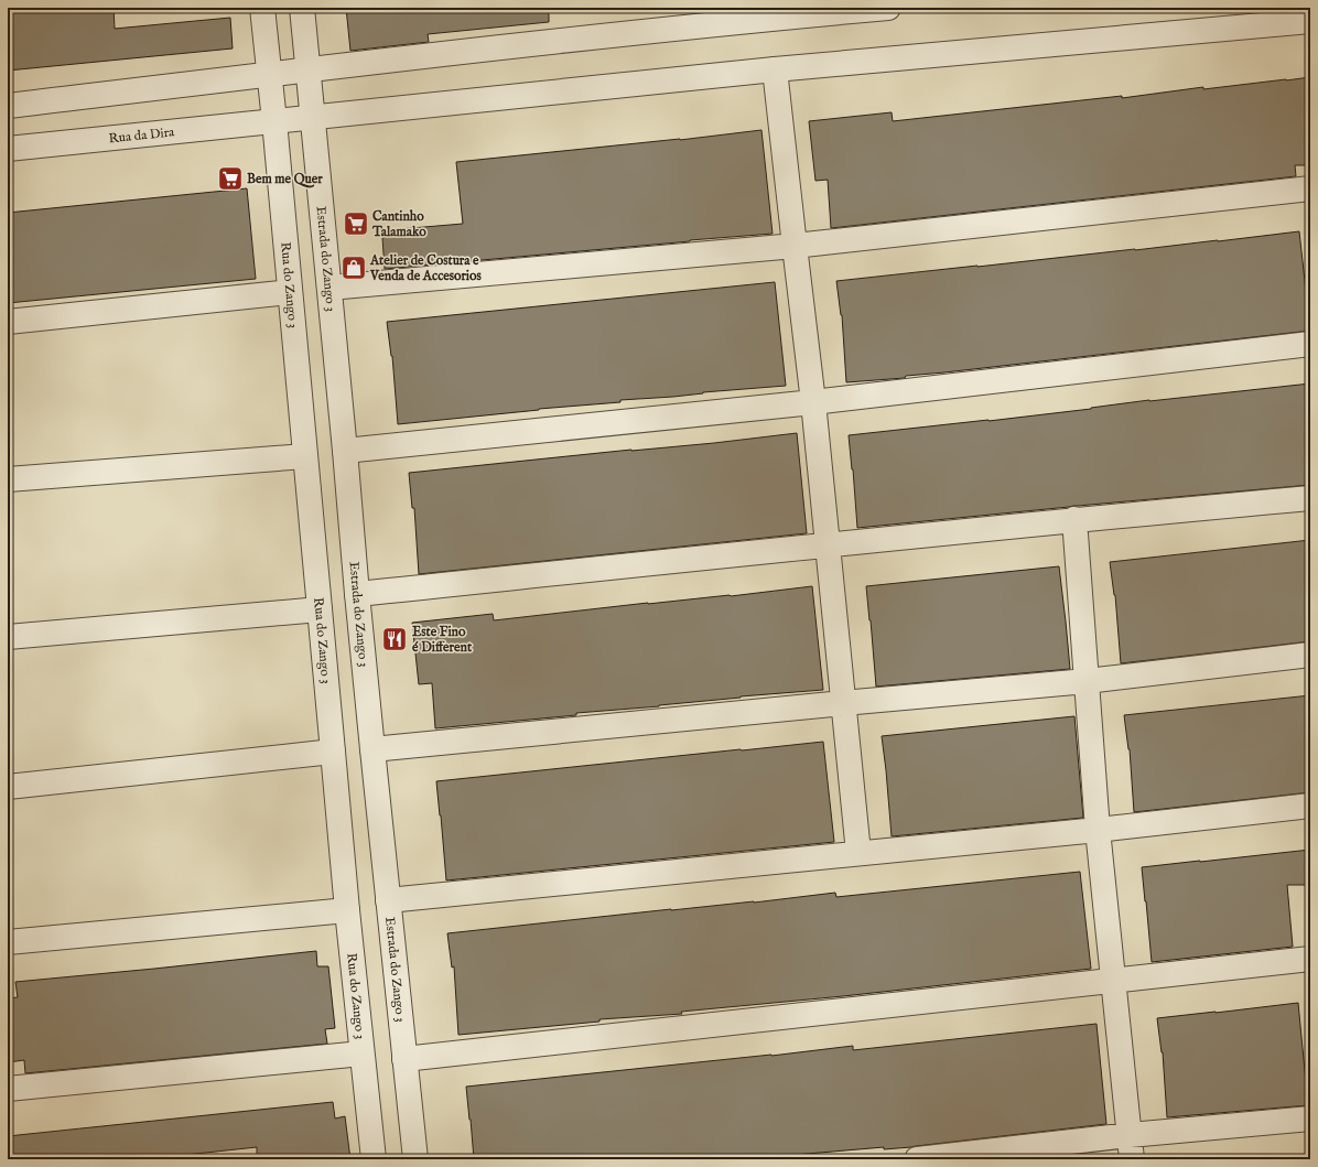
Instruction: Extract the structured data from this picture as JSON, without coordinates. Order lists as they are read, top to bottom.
{
  "streets": {
    "street": ["Rua da Dira", "Estrada do Zango 3", "Rua do Zango 3"]
  },
  "crossings": [
    ["Rua da Dira", "Estrada do Zango 3"],
    ["Rua da Dira", "Rua do Zango 3"]
  ],
  "places": {
    "supermarket": ["Bem me Quer", "Cantinho Talamako"],
    "shop": ["Atelier de Costura e Venda de Accesorios"],
    "restaurant": ["Este Fino é Different"]
  }
}
